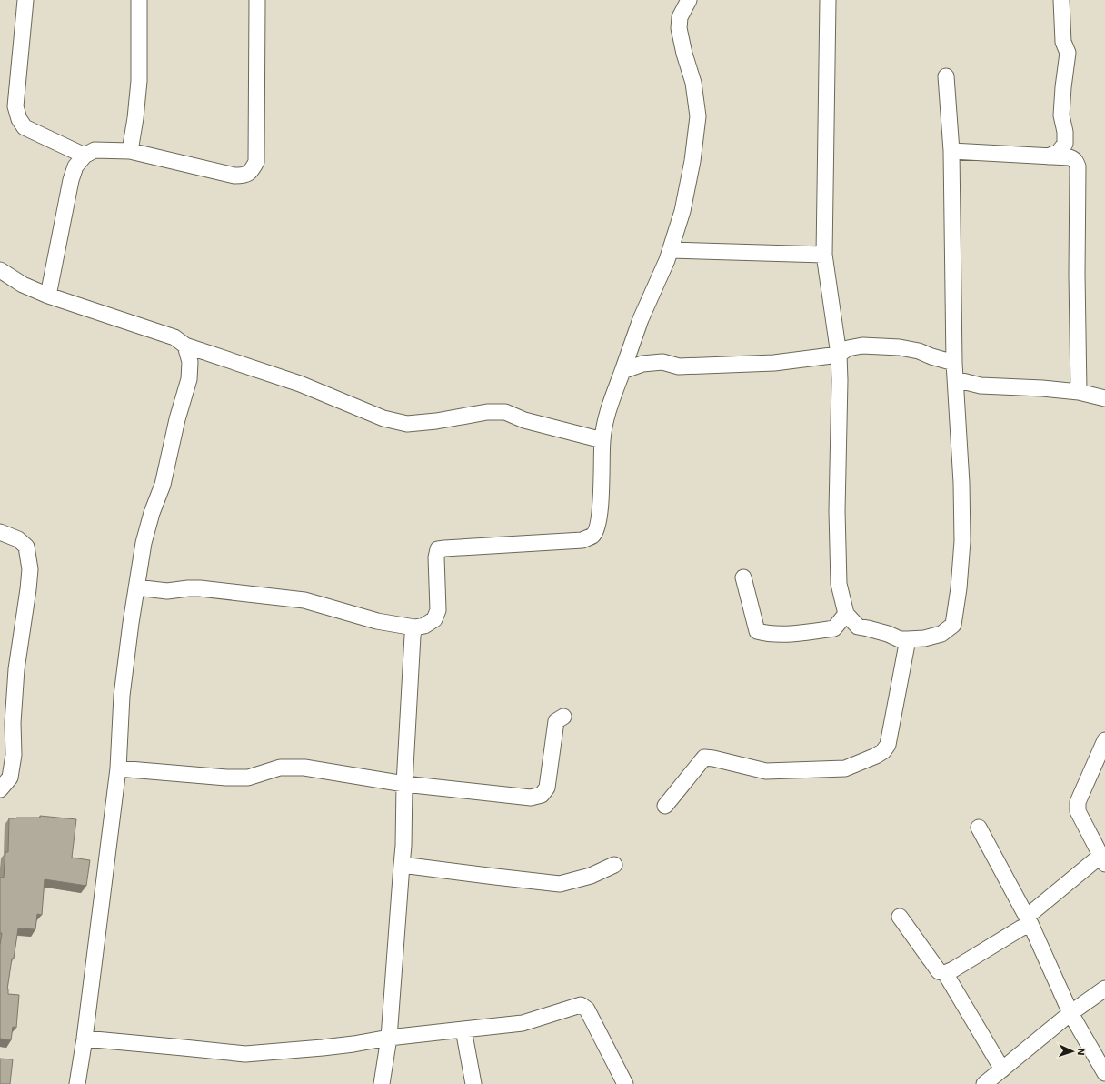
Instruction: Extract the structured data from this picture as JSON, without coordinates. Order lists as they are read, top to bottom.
{
  "north": "right"
}
